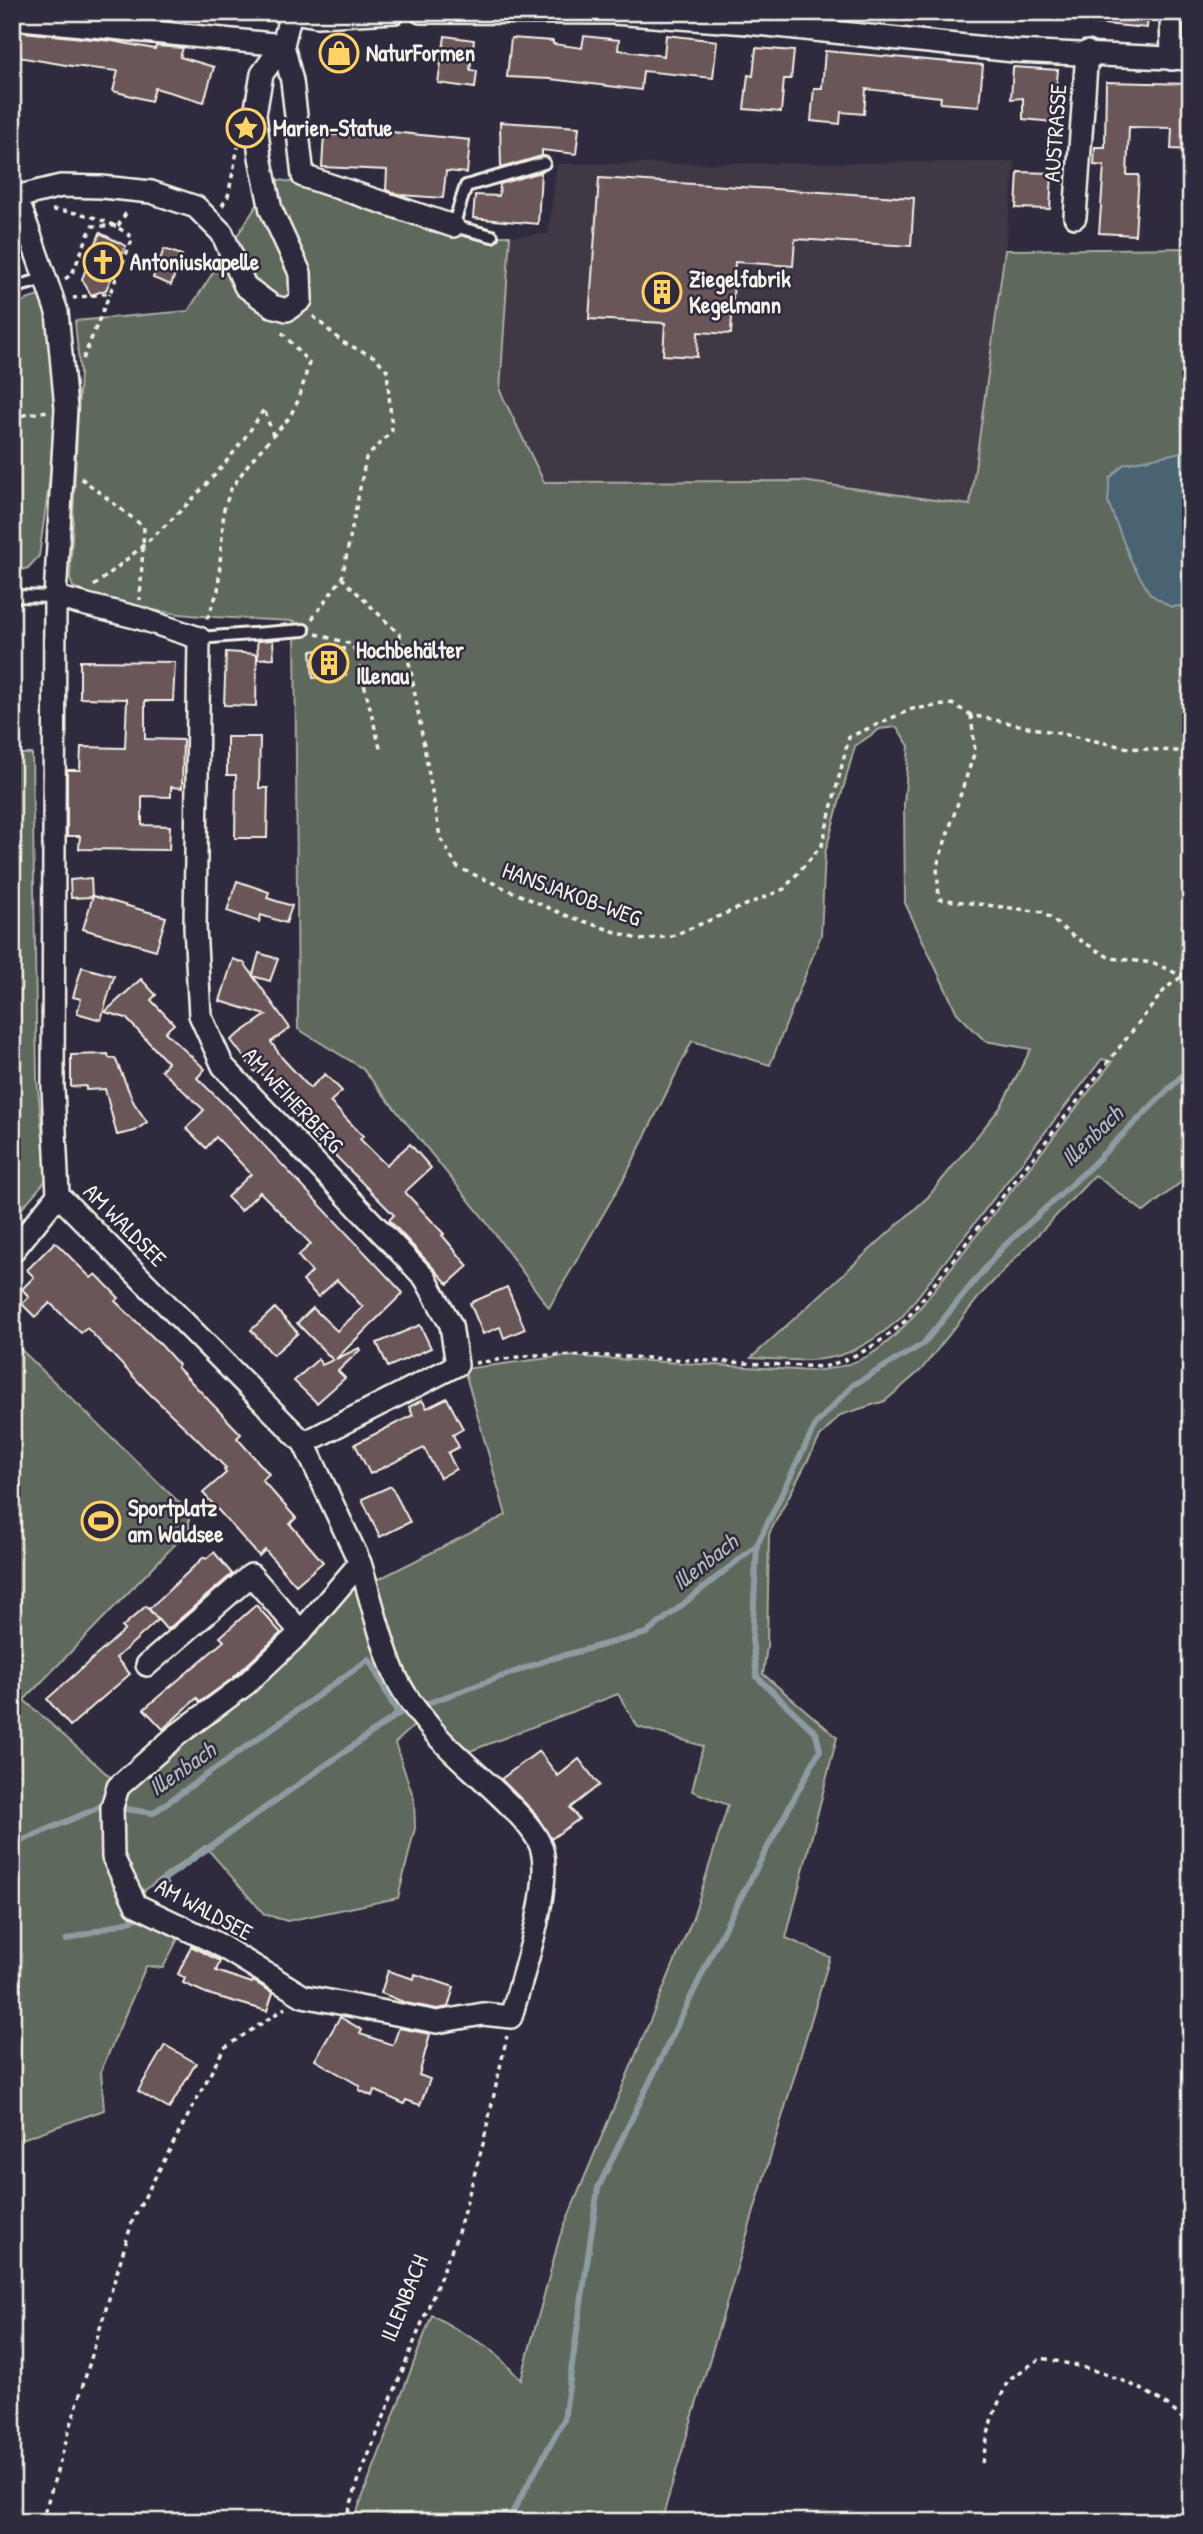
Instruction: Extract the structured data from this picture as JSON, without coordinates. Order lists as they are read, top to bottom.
{
  "streets": {
    "street": ["AUSTRASSE", "AM WEIHERBERG", "AM WALDSEE"],
    "path": ["HANSJAKOB-WEG", "ILLENBACH"]
  },
  "crossings": [
    ["AM WALDSEE", "ILLENBACH"]
  ],
  "water": ["Illenbach"],
  "places": {
    "shop": ["NaturFormen"],
    "place": ["Marien-Statue"],
    "church": ["Antoniuskapelle"],
    "building": ["Ziegelfabrik Kegelmann", "Hochbehälter Illenau"],
    "sports": ["Sportplatz am Waldsee"]
  }
}
